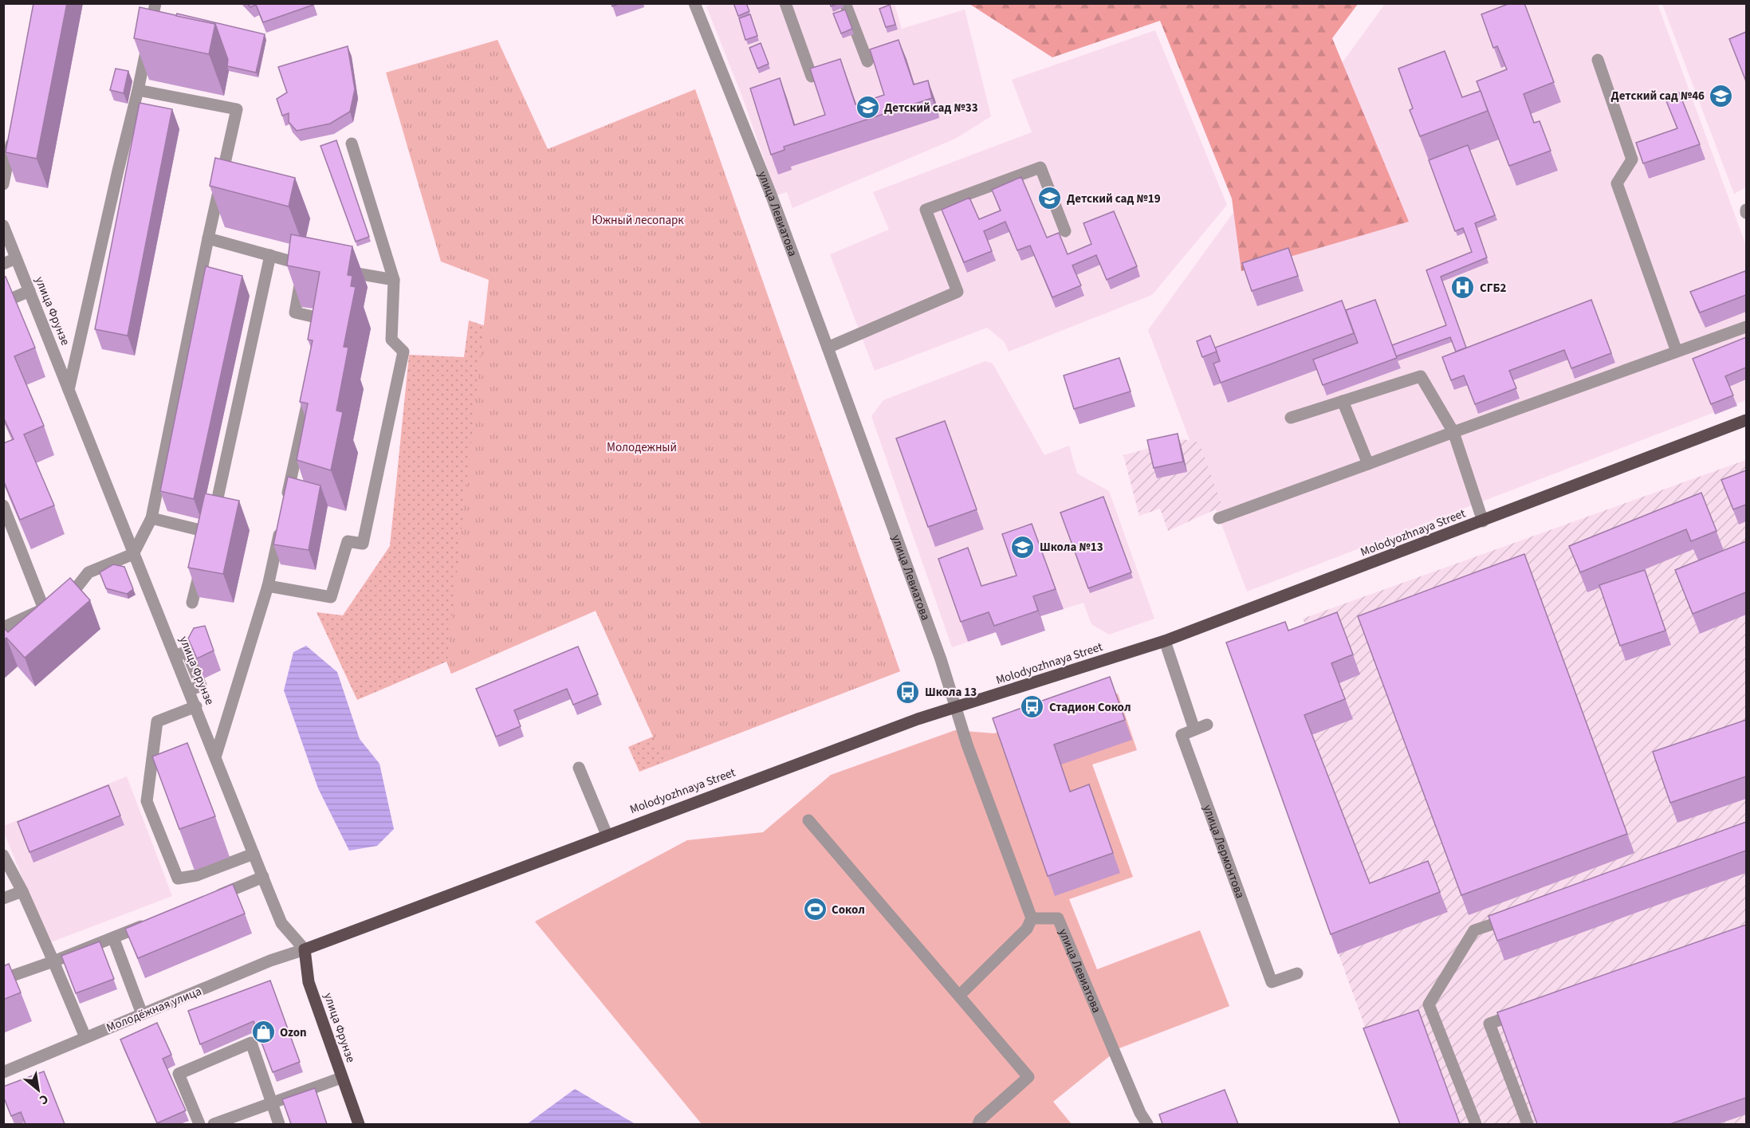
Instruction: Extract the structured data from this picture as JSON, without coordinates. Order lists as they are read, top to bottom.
{
  "streets": {
    "main road": ["улица Фрунзе", "Molodyozhnaya Street"],
    "street": ["улица Левиатова", "улица Лермонтова", "Молодёжная улица"]
  },
  "crossings": [
    ["улица Левиатова", "Molodyozhnaya Street"],
    ["улица Фрунзе", "Molodyozhnaya Street"],
    ["улица Фрунзе", "Молодёжная улица"],
    ["Molodyozhnaya Street", "Молодёжная улица"]
  ],
  "parks": ["Южный лесопарк", "Молодежный"],
  "places": {
    "school or university": [
      "Детский сад №46",
      "Детский сад №33",
      "Детский сад №19",
      "Школа №13"
    ],
    "hospital": ["СГБ2"],
    "bus stop": ["Школа 13", "Стадион Сокол"],
    "sports": ["Сокол"],
    "shop": ["Ozon"]
  },
  "north": "bottom right"
}
